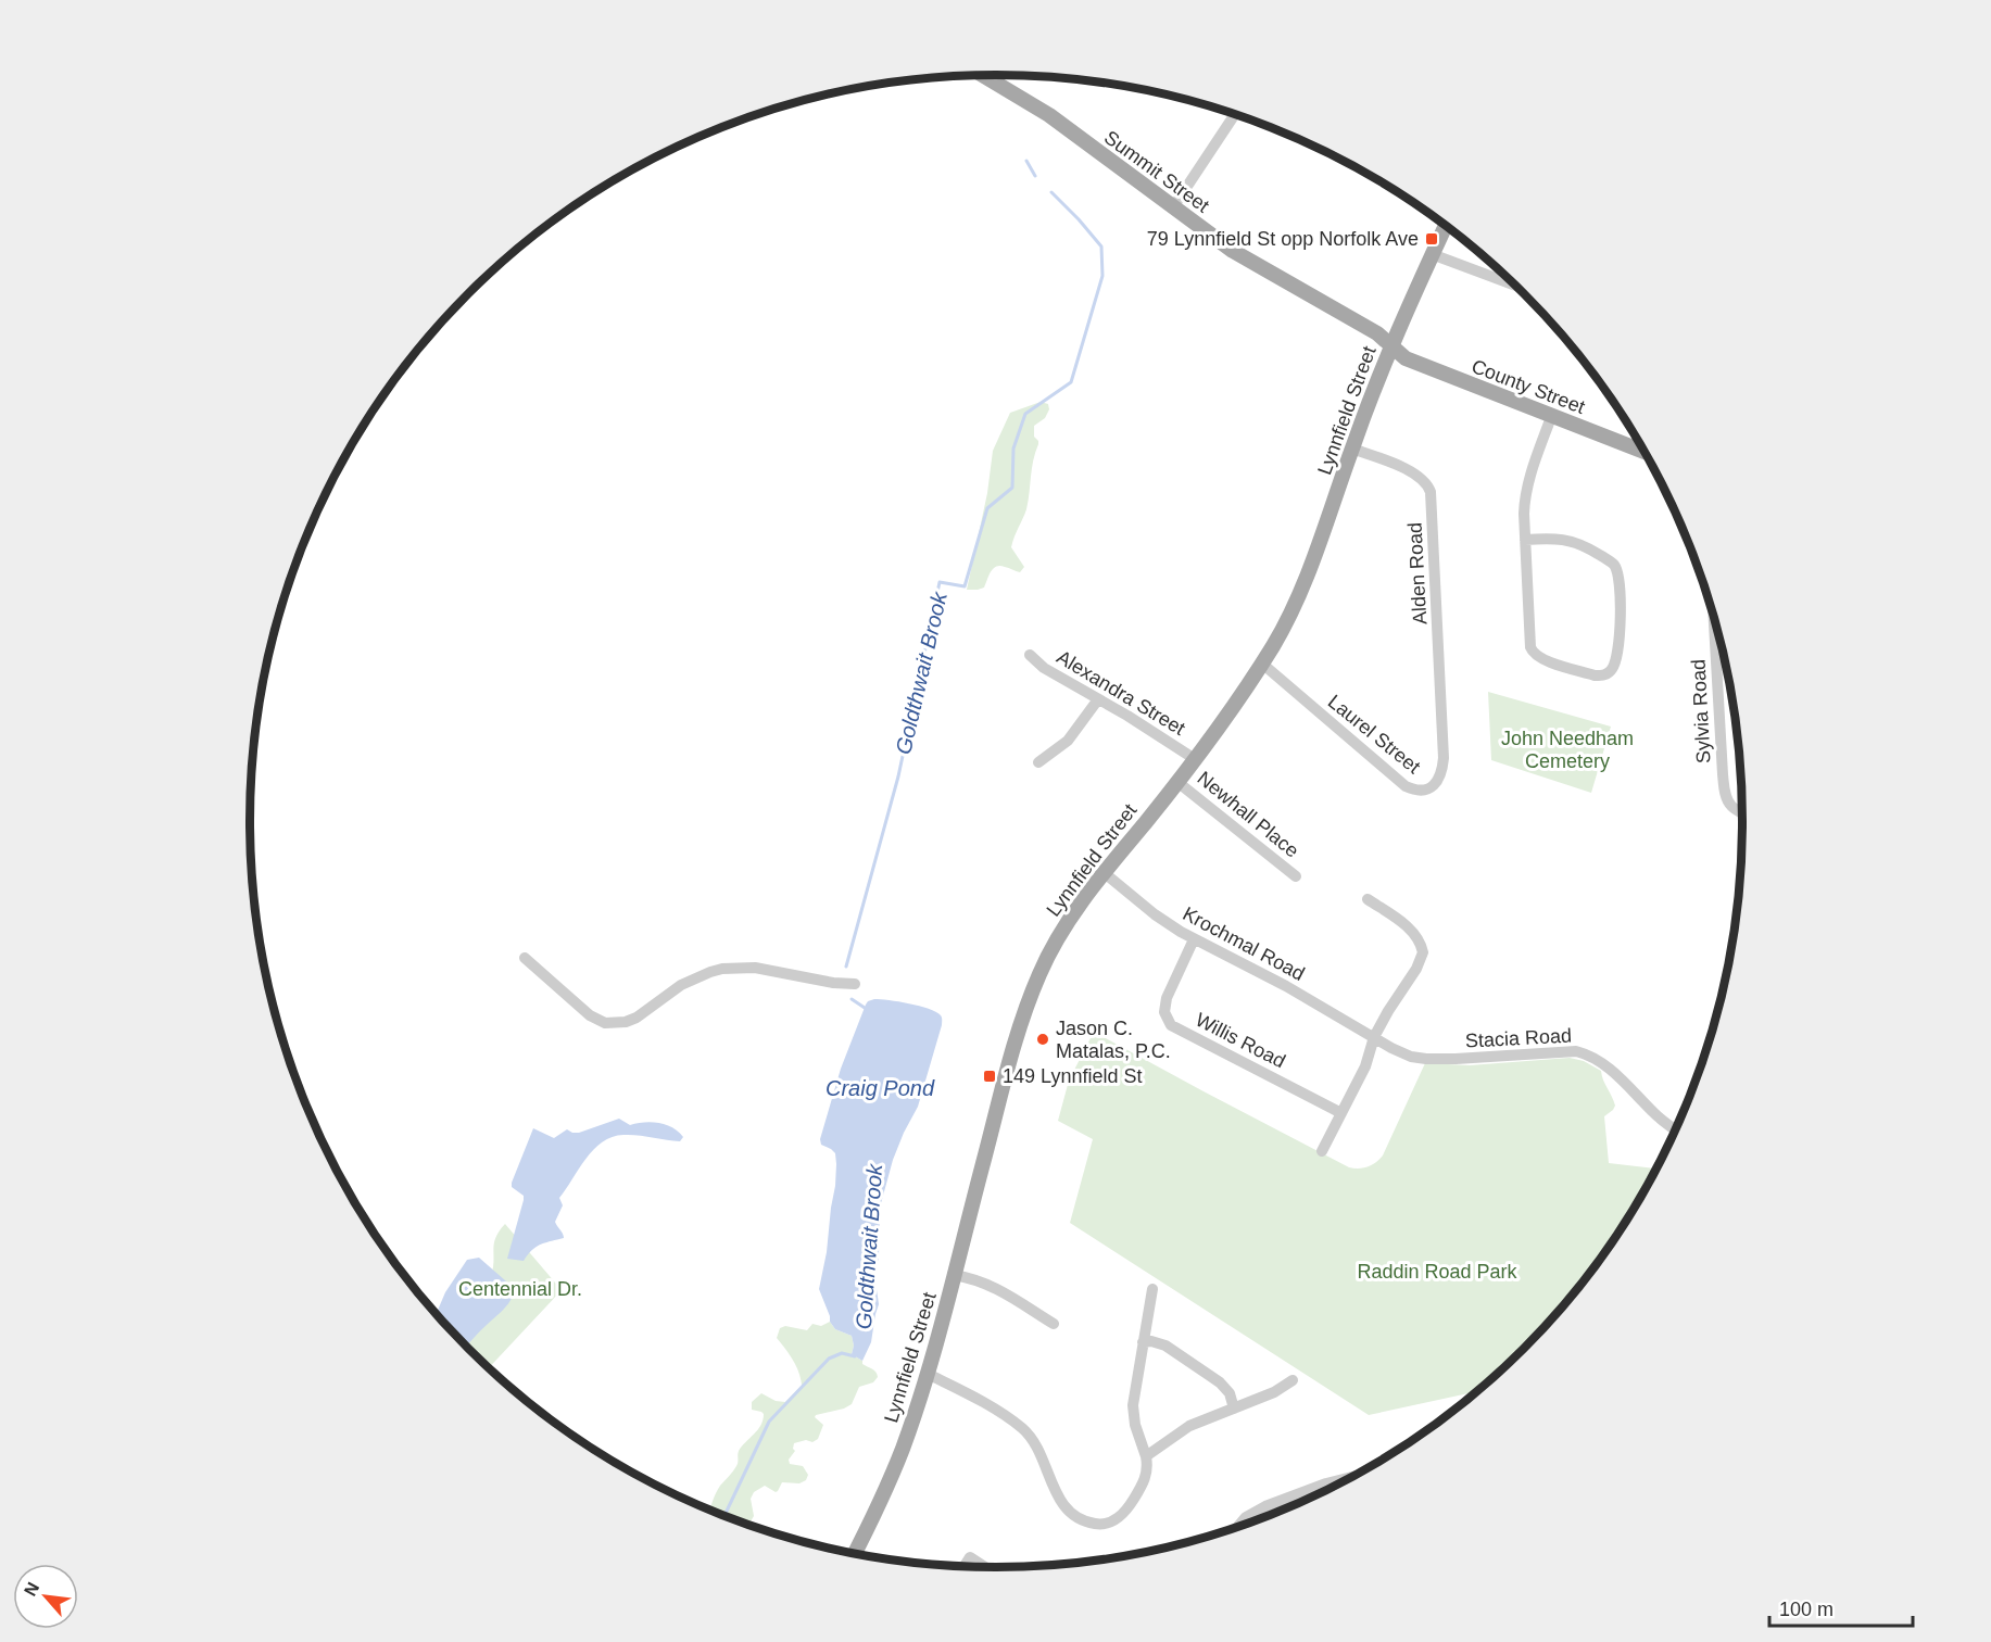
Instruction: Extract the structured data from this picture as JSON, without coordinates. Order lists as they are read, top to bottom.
{
  "streets": {
    "main road": ["Summit Street", "County Street", "Lynnfield Street"],
    "street": [
      "Alden Road",
      "Alexandra Street",
      "Sylvia Road",
      "Laurel Street",
      "Newhall Place",
      "Krochmal Road",
      "Stacia Road",
      "Willis Road"
    ]
  },
  "crossings": [
    ["Summit Street", "County Street"],
    ["Summit Street", "Lynnfield Street"],
    ["County Street", "Lynnfield Street"],
    ["Lynnfield Street", "Alden Road"],
    ["Lynnfield Street", "Alexandra Street"],
    ["Lynnfield Street", "Laurel Street"],
    ["Lynnfield Street", "Newhall Place"],
    ["Lynnfield Street", "Krochmal Road"],
    ["Alden Road", "Laurel Street"],
    ["Krochmal Road", "Stacia Road"],
    ["Krochmal Road", "Willis Road"]
  ],
  "water": ["Goldthwait Brook", "Craig Pond"],
  "parks": ["John Needham Cemetery", "Raddin Road Park", "Centennial Dr."],
  "places": {
    "transit": ["79 Lynnfield St opp Norfolk Ave", "149 Lynnfield St"],
    "other": ["Jason C. Matalas, P.C."]
  },
  "scale_bar": "100 m",
  "north": "top left"
}
